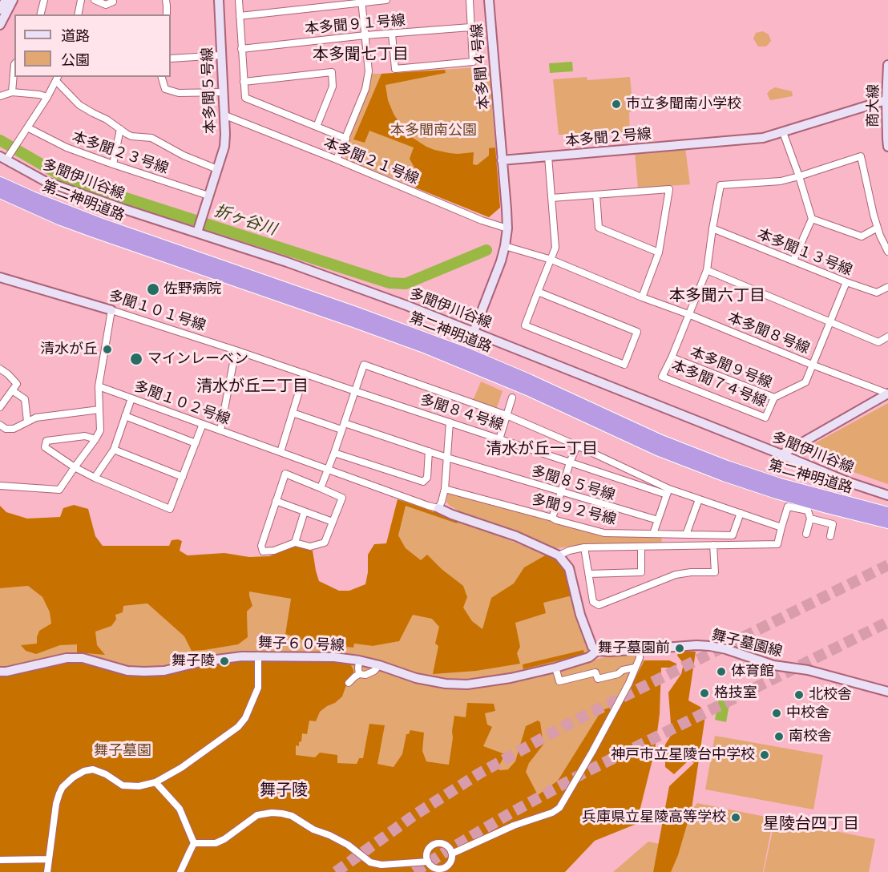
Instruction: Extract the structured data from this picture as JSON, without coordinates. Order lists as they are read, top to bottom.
{
  "streets": {
    "highway": ["第二神明道路"],
    "street": [
      "本多聞９１号線",
      "本多聞４号線",
      "本多聞５号線",
      "商大線",
      "本多聞２号線",
      "本多聞２３号線",
      "本多聞２１号線",
      "多聞伊川谷線",
      "本多聞１３号線",
      "多聞１０１号線",
      "本多聞８号線",
      "本多聞９号線",
      "本多聞７４号線",
      "多聞１０２号線",
      "多聞８４号線",
      "多聞８５号線",
      "多聞９２号線",
      "舞子墓園線",
      "舞子６０号線"
    ]
  },
  "crossings": [
    ["本多聞４号線", "本多聞２号線"],
    ["本多聞５号線", "本多聞２３号線"],
    ["本多聞５号線", "本多聞２１号線"],
    ["本多聞５号線", "多聞伊川谷線"],
    ["商大線", "本多聞２号線"],
    ["本多聞１３号線", "本多聞９号線"],
    ["多聞１０１号線", "多聞８４号線"],
    ["本多聞８号線", "本多聞９号線"],
    ["本多聞９号線", "本多聞７４号線"],
    ["多聞８４号線", "多聞９２号線"],
    ["舞子墓園線", "舞子６０号線"]
  ],
  "districts": [
    "本多聞七丁目",
    "本多聞六丁目",
    "清水が丘二丁目",
    "清水が丘一丁目",
    "舞子陵",
    "星陵台四丁目"
  ],
  "water": ["折ヶ谷川"],
  "parks": ["本多聞南公園", "舞子墓園"],
  "places": [
    "市立多聞南小学校",
    "佐野病院",
    "清水が丘",
    "マインレーベン",
    "舞子墓園前",
    "舞子陵",
    "体育館",
    "格技室",
    "北校舎",
    "中校舎",
    "南校舎",
    "神戸市立星陵台中学校",
    "兵庫県立星陵高等学校"
  ],
  "legend": ["道路", "公園"]
}
